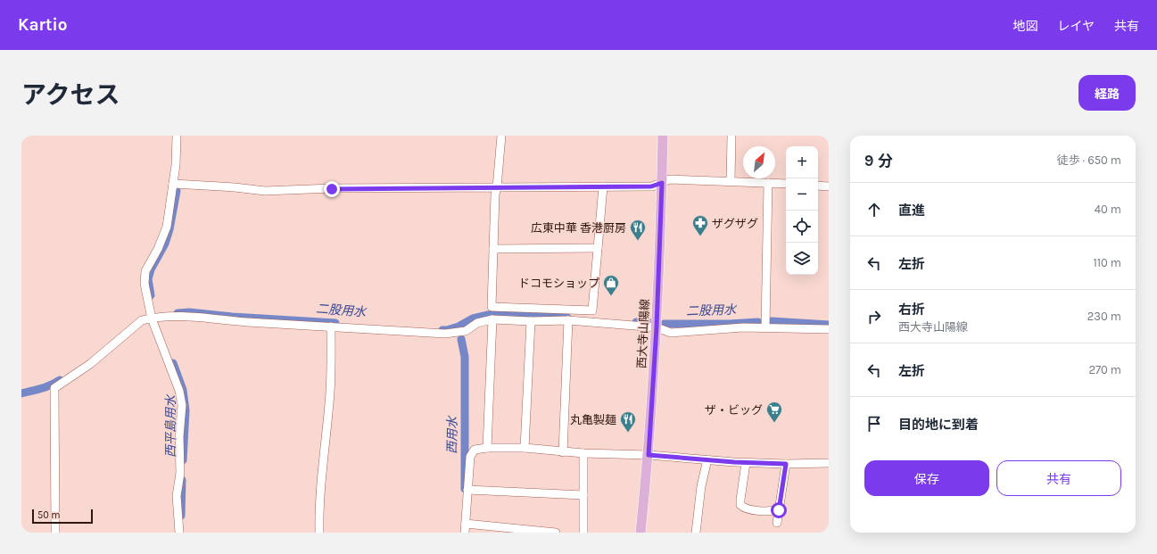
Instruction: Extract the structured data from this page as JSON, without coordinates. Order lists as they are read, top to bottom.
{
  "streets": {
    "main road": ["西大寺山陽線"]
  },
  "water": ["二股用水", "西平島用水", "西用水"],
  "places": {
    "pharmacy": ["ザグザグ"],
    "restaurant": ["広東中華 香港厨房", "丸亀製麺"],
    "shop": ["ドコモショップ"],
    "supermarket": ["ザ・ビッグ"]
  },
  "scale_bar": "50 m",
  "north": "top right",
  "page": {
    "header": "Kartio",
    "nav": ["地図", "レイヤ", "共有"],
    "title": "アクセス",
    "buttons": [
      "経路",
      ["保存", "共有"]
    ],
    "heading": ["9 分", "徒歩 · 650 m"],
    "map_buttons": ["+", "−"],
    "list": [
      ["直進", "40 m"],
      ["左折", "110 m"],
      ["右折", "西大寺山陽線", "230 m"],
      ["左折", "270 m"],
      "目的地に到着"
    ],
    "scale": "50 m"
  }
}
